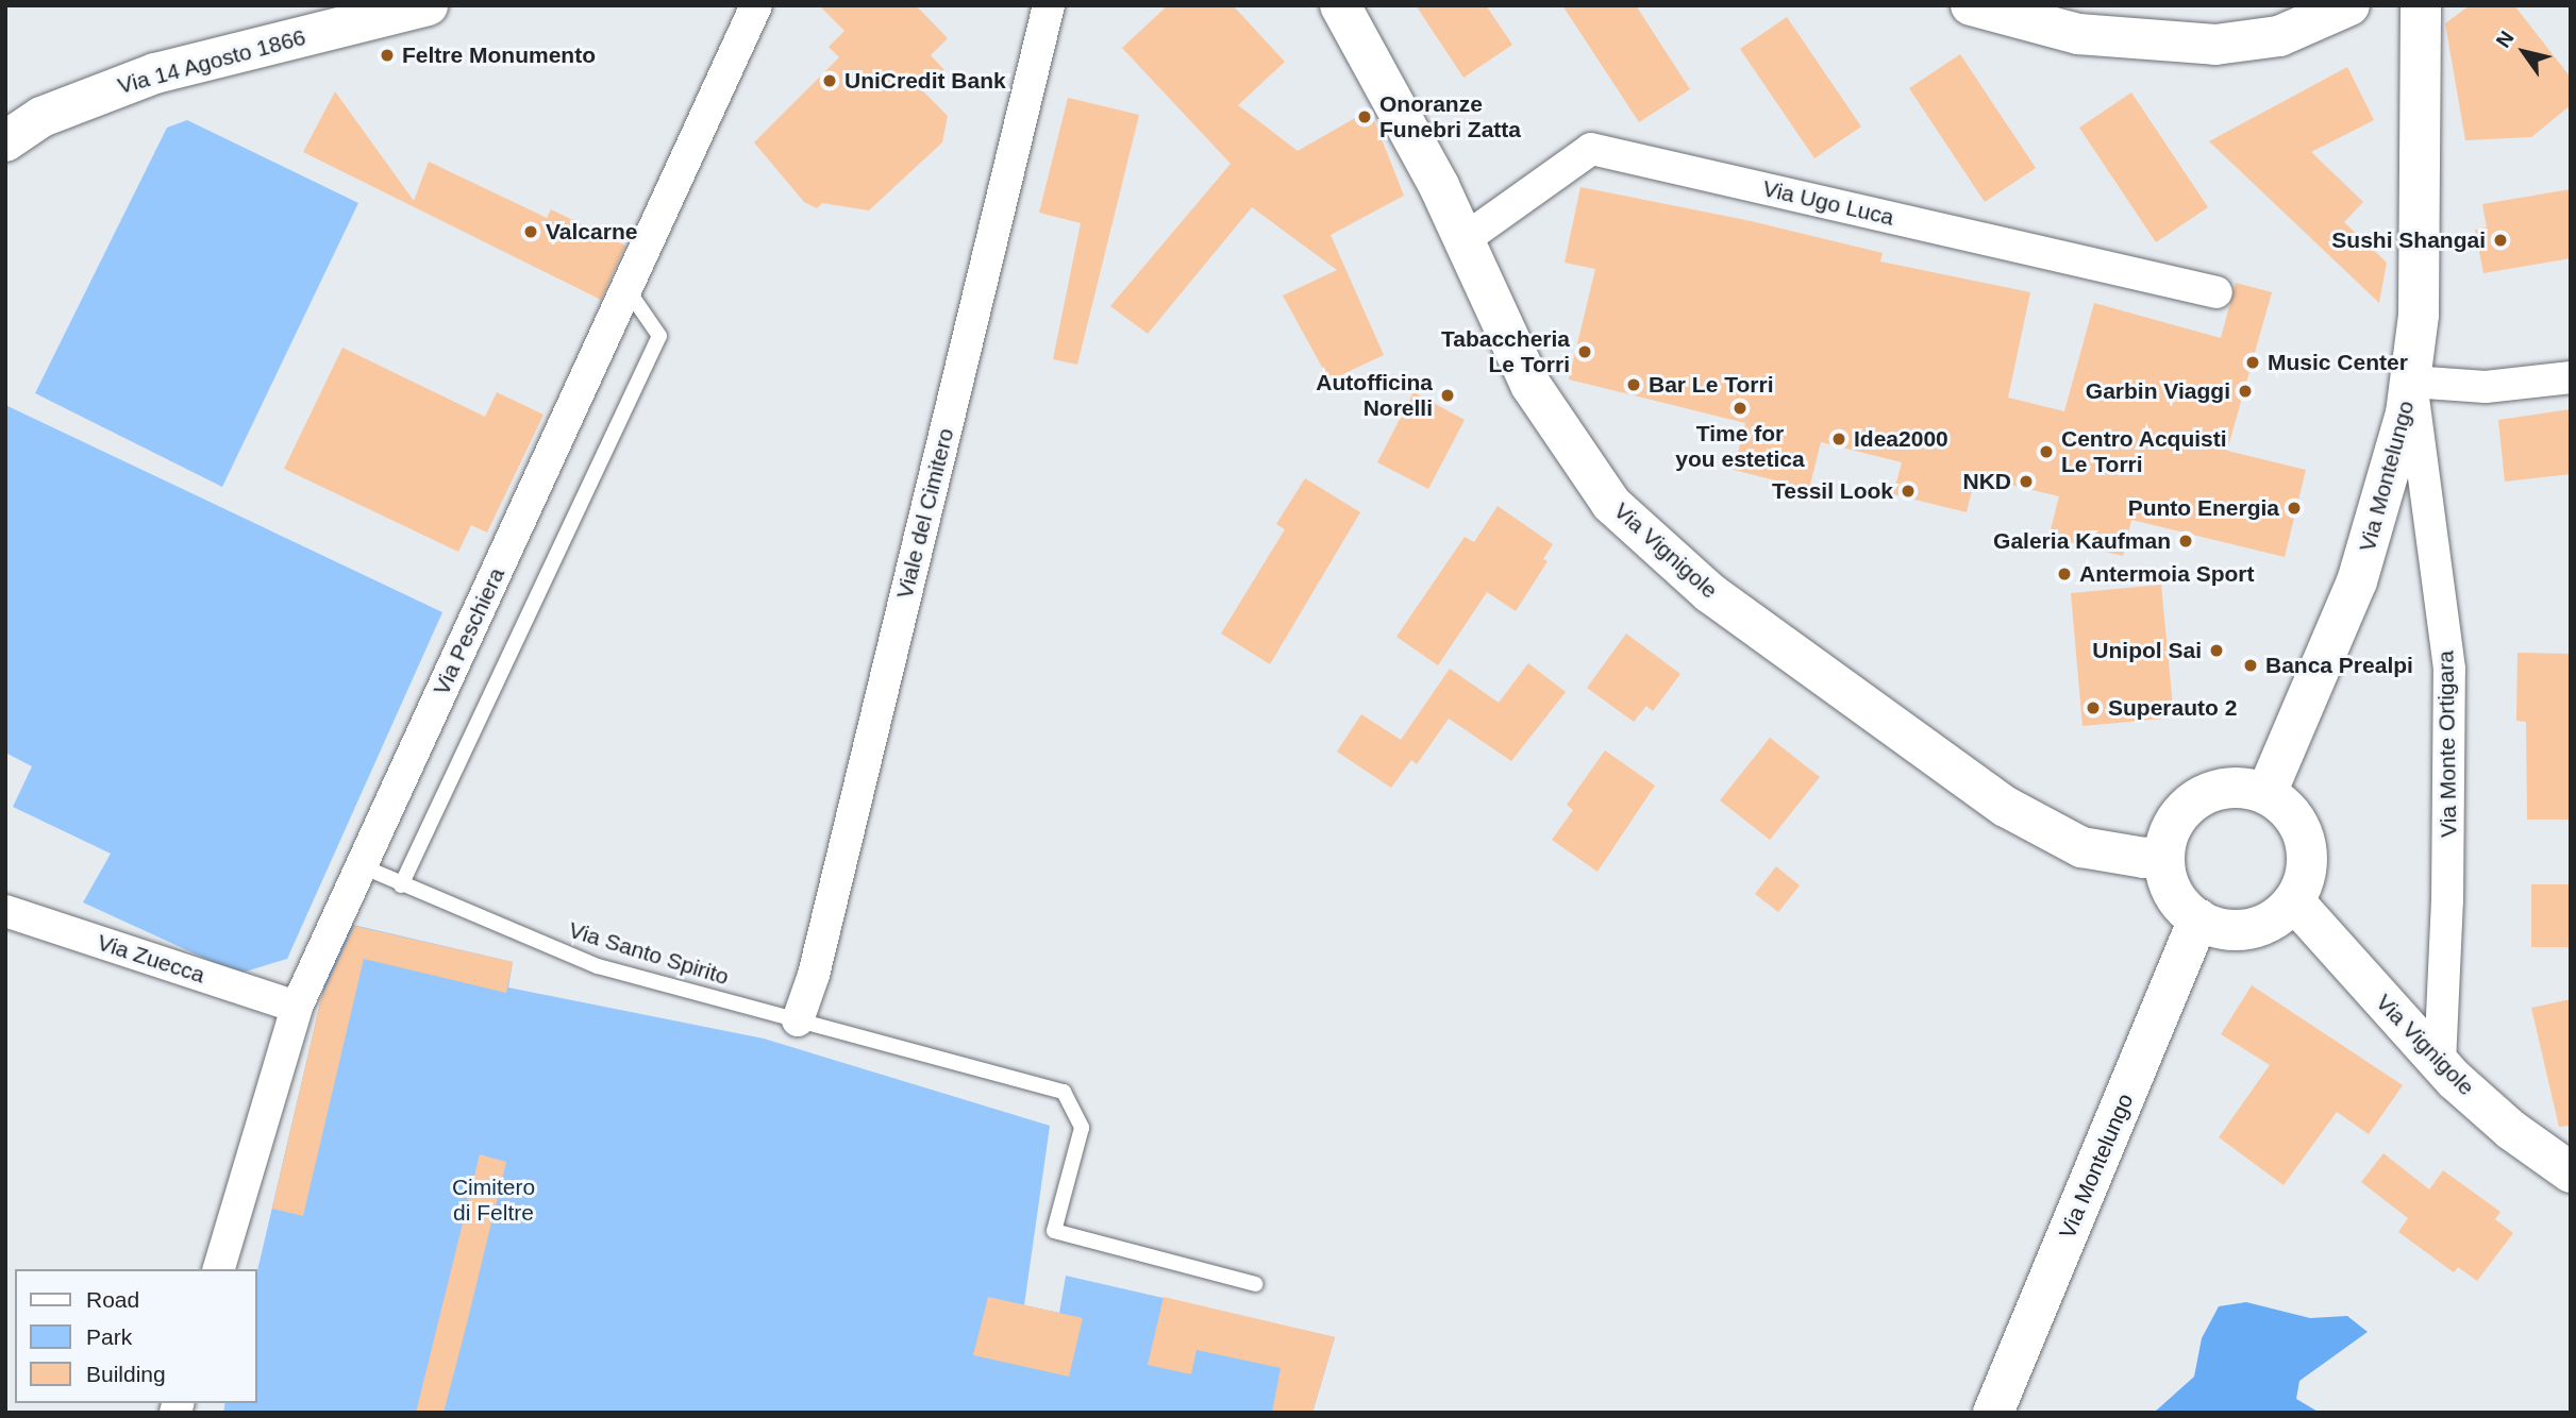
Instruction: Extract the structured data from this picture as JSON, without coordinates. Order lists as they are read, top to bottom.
{
  "streets": {
    "main road": ["Via 14 Agosto 1866", "Via Montelungo", "Via Vignigole"],
    "street": [
      "Via Ugo Luca",
      "Viale del Cimitero",
      "Via Peschiera",
      "Via Monte Ortigara",
      "Via Zuecca"
    ],
    "lane": ["Via Santo Spirito"]
  },
  "crossings": [
    ["Via Ugo Luca", "Via Vignigole"],
    ["Via Montelungo", "Via Vignigole"],
    ["Via Montelungo", "Via Monte Ortigara"],
    ["Viale del Cimitero", "Via Santo Spirito"],
    ["Via Vignigole", "Via Monte Ortigara"],
    ["Via Peschiera", "Via Santo Spirito"],
    ["Via Peschiera", "Via Zuecca"]
  ],
  "parks": ["Cimitero di Feltre"],
  "places": [
    "Feltre Monumento",
    "UniCredit Bank",
    "Onoranze Funebri Zatta",
    "Valcarne",
    "Sushi Shangai",
    "Tabaccheria Le Torri",
    "Music Center",
    "Bar Le Torri",
    "Garbin Viaggi",
    "Autofficina Norelli",
    "Time for you estetica",
    "Idea2000",
    "Centro Acquisti Le Torri",
    "NKD",
    "Tessil Look",
    "Punto Energia",
    "Galeria Kaufman",
    "Antermoia Sport",
    "Unipol Sai",
    "Banca Prealpi",
    "Superauto 2"
  ],
  "legend": ["Road", "Park", "Building"],
  "north": "top left"
}
